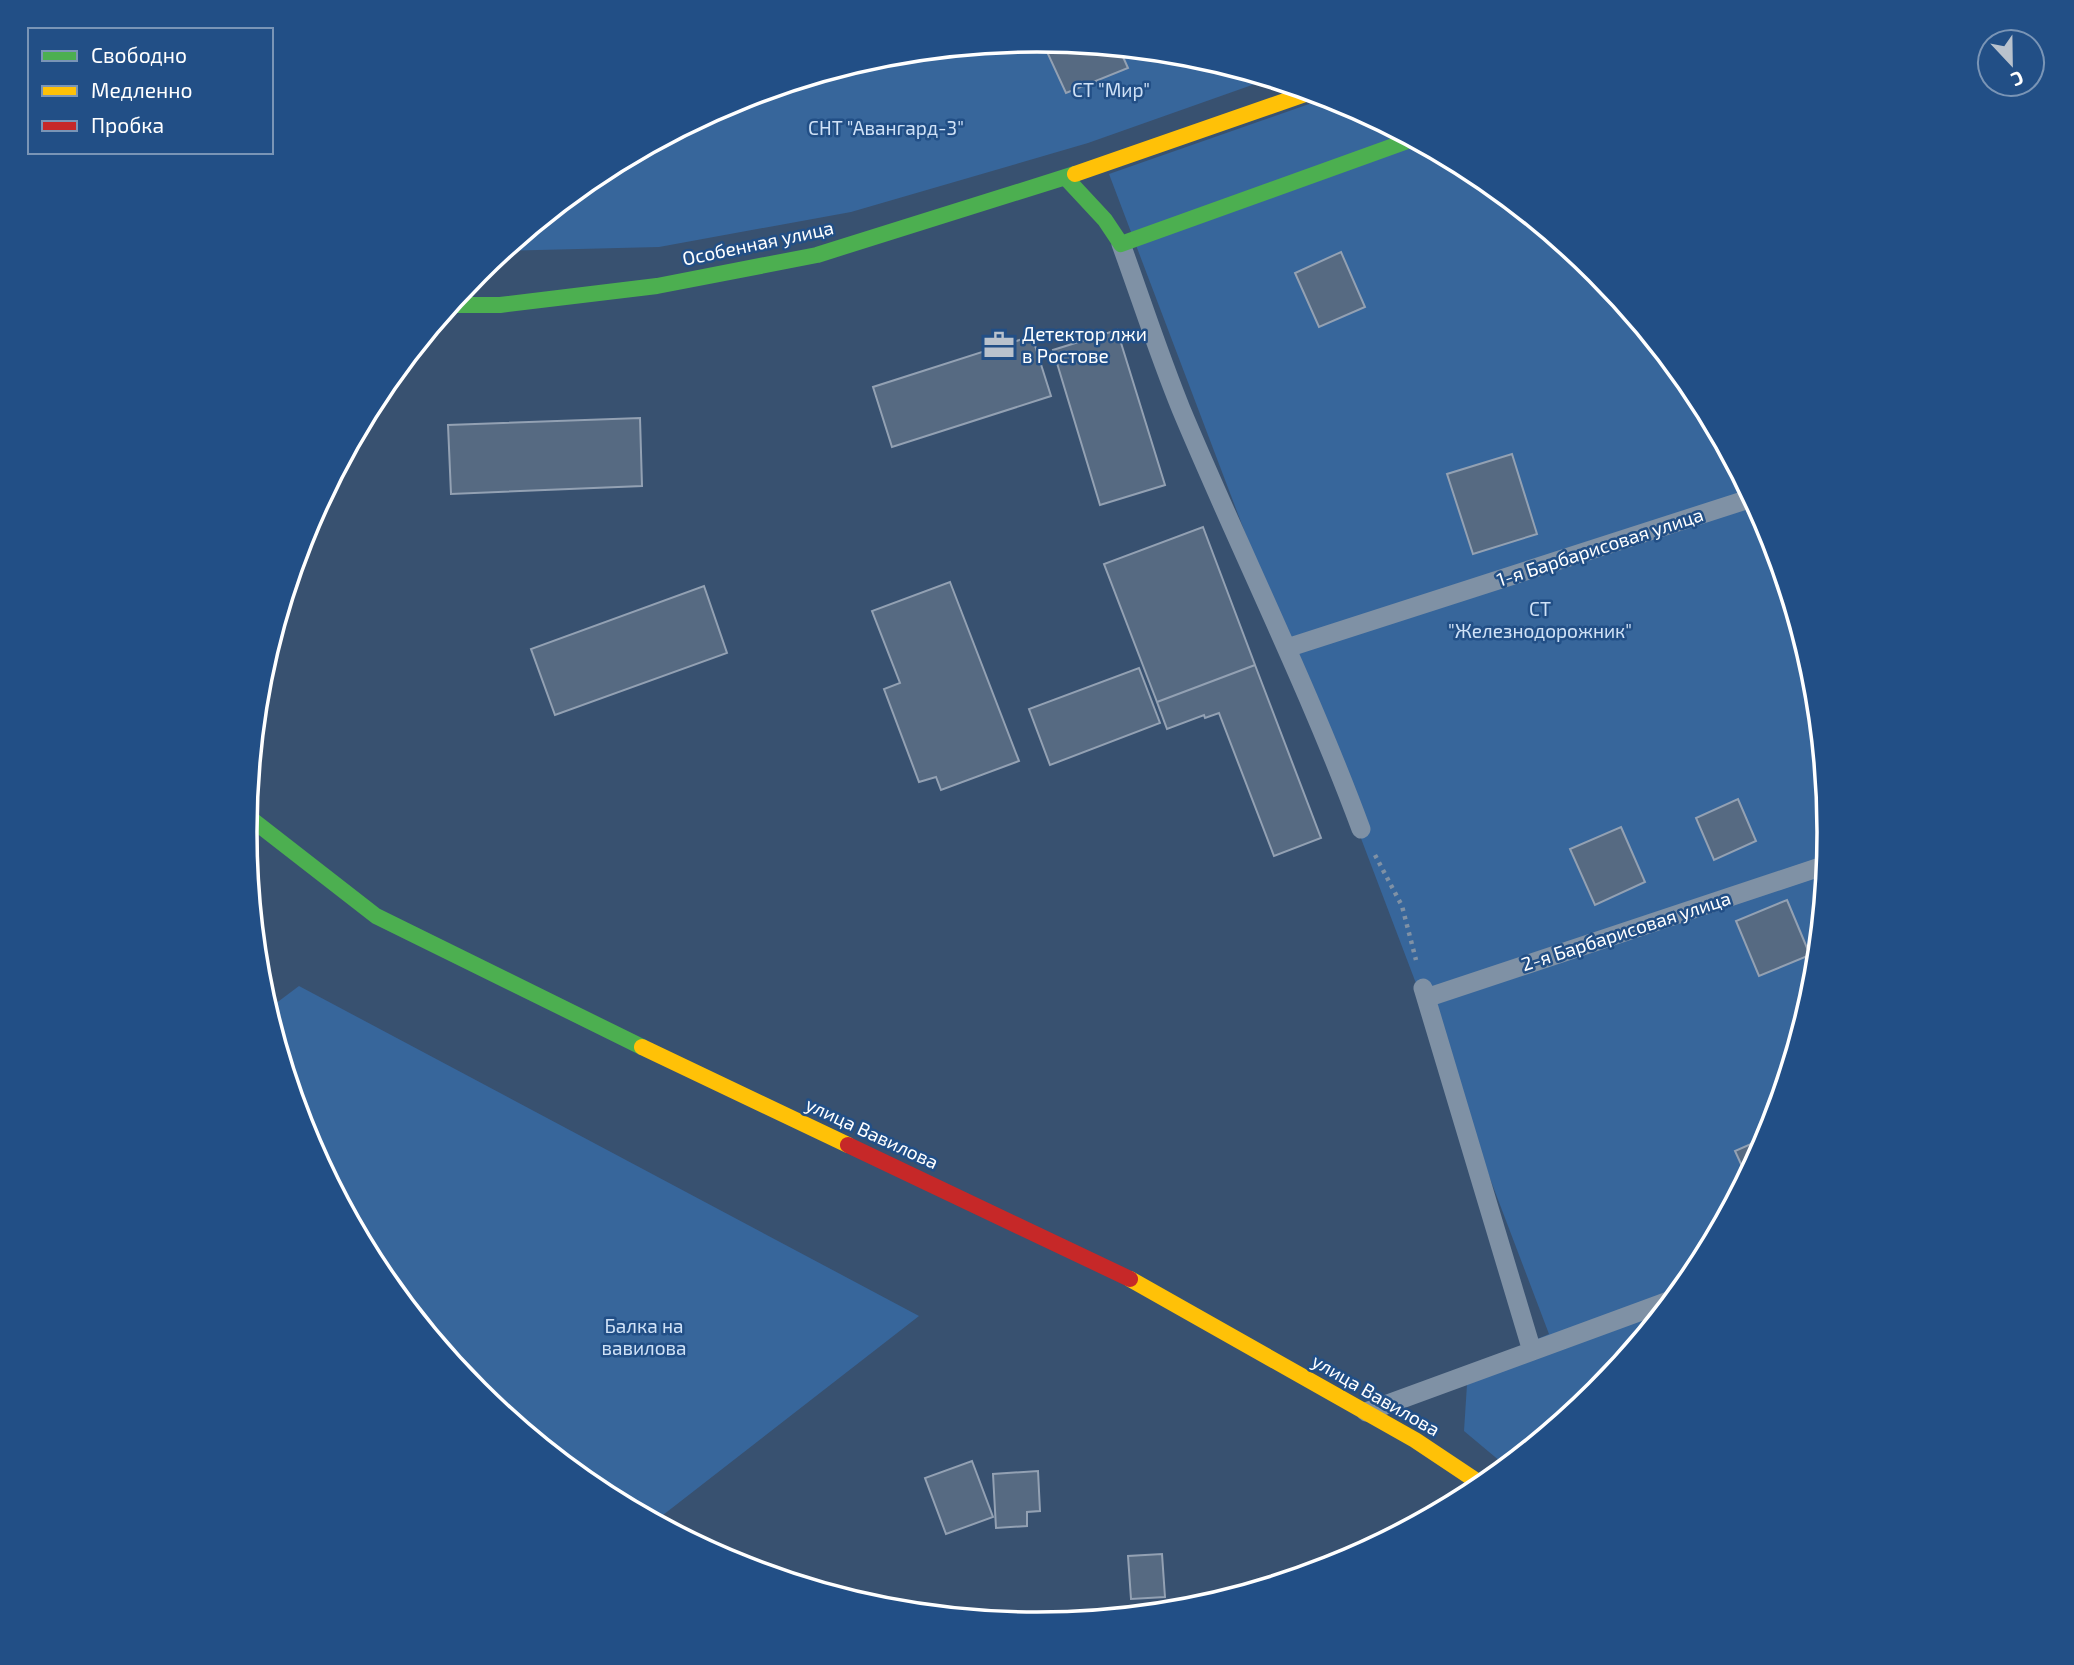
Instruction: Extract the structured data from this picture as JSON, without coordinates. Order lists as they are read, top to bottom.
{
  "streets": {
    "street": ["Особенная улица", "улица Вавилова"],
    "lane": ["1-я Барбарисовая улица", "2-я Барбарисовая улица"]
  },
  "parks": [
    "СТ \"Мир\"",
    "СНТ \"Авангард-3\"",
    "СТ \"Железнодорожник\"",
    "Балка на вавилова"
  ],
  "places": {
    "office": ["Детектор лжи в Ростове"]
  },
  "legend": ["Свободно", "Медленно", "Пробка"],
  "north": "bottom"
}
